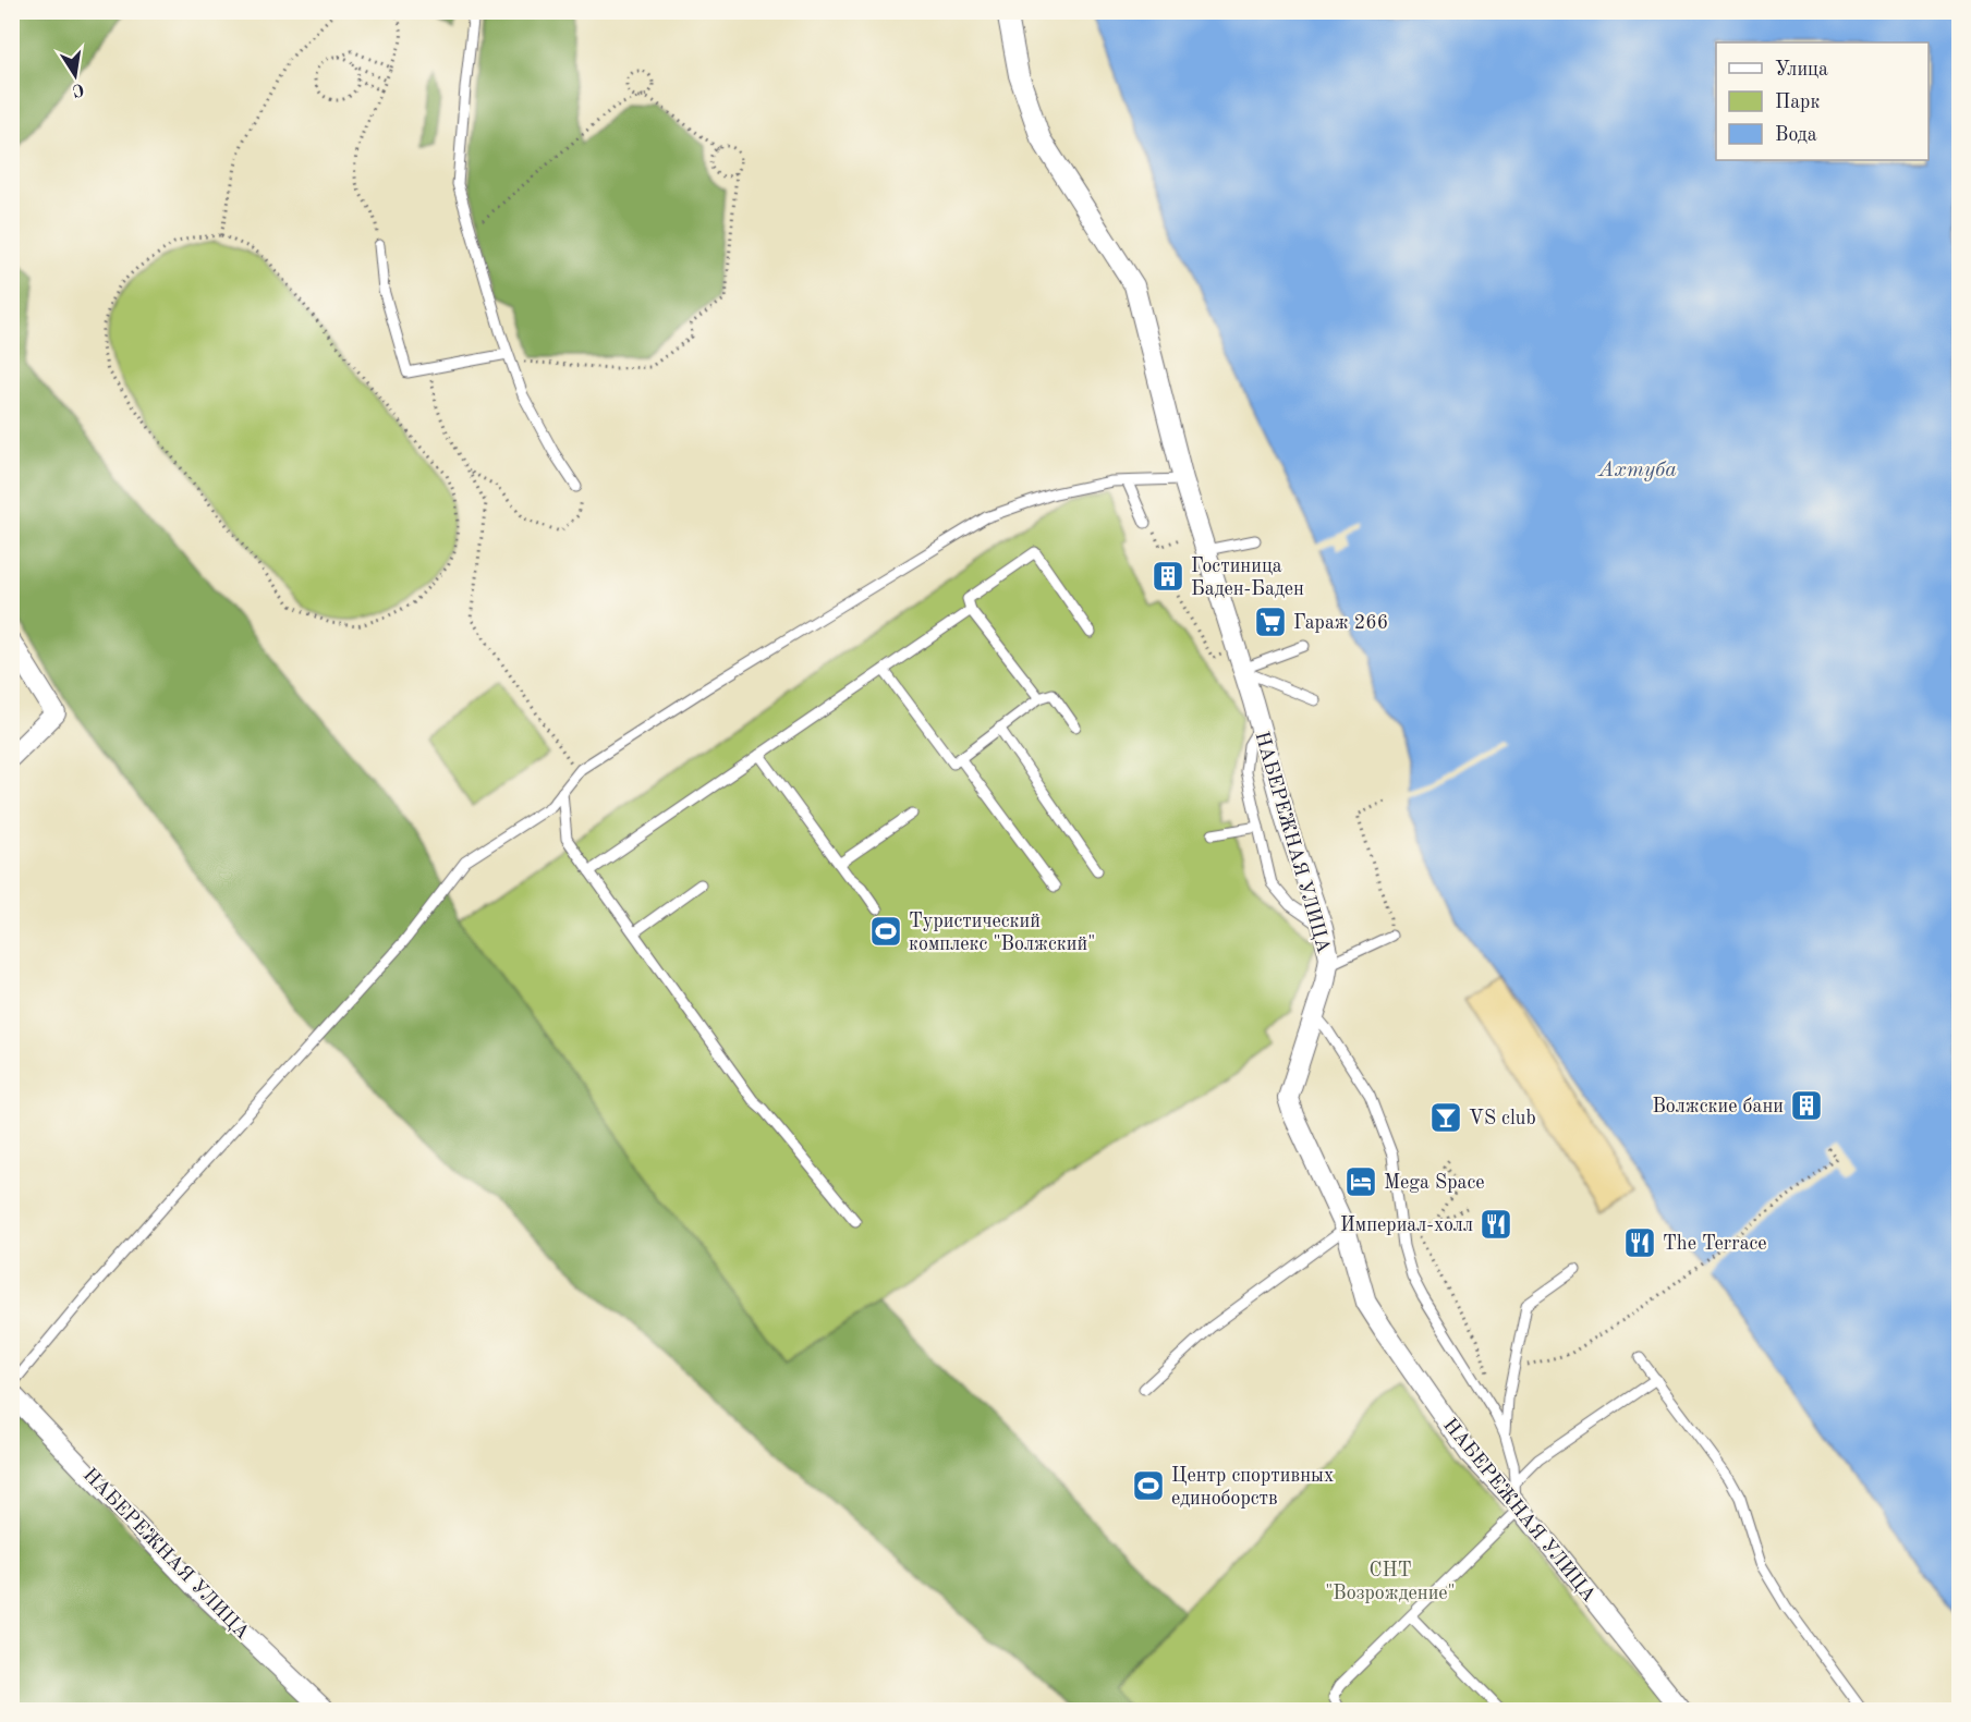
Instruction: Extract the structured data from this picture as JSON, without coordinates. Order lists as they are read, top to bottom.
{
  "streets": {
    "street": ["НАБЕРЕЖНАЯ УЛИЦА"]
  },
  "water": ["Ахтуба"],
  "parks": ["СНТ \"Возрождение\""],
  "places": {
    "building": ["Гостиница Баден-Баден", "Волжские бани"],
    "supermarket": ["Гараж 266"],
    "sports": ["Туристический комплекс \"Волжский\"", "Центр спортивных единоборств"],
    "bar": ["VS club"],
    "hotel": ["Mega Space"],
    "restaurant": ["Империал-холл", "The Terrace"]
  },
  "legend": ["Улица", "Парк", "Вода"],
  "north": "bottom"
}
